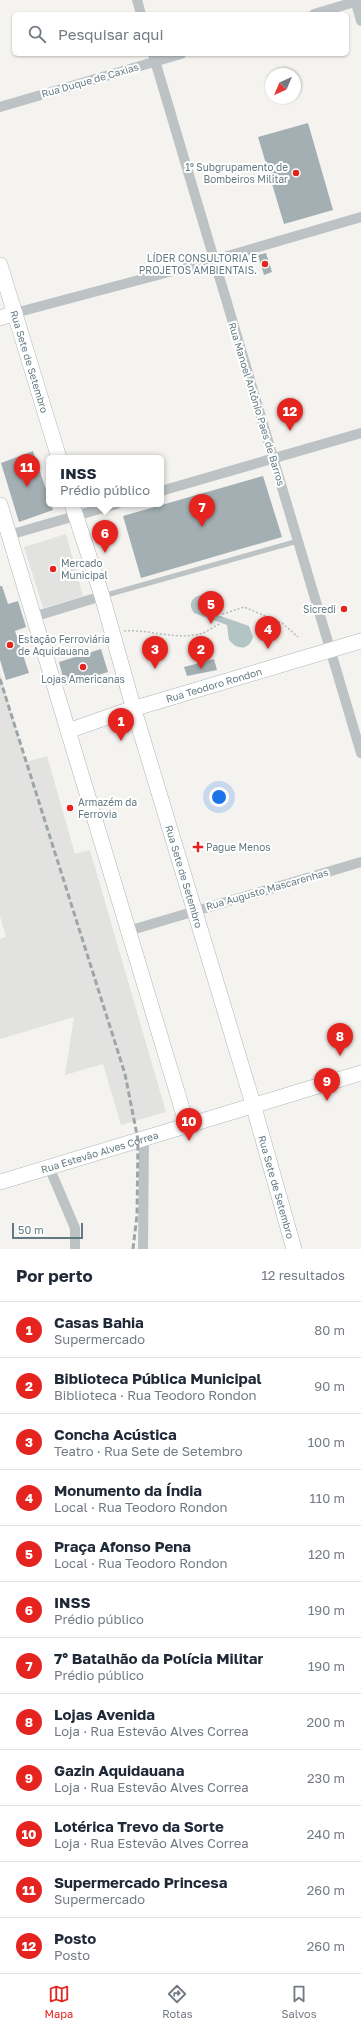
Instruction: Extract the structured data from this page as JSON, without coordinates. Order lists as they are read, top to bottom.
{
  "streets": {
    "main road": ["Rua Sete de Setembro", "Rua Teodoro Rondon", "Rua Estevão Alves Correa"],
    "street": ["Rua Duque de Caxias", "Rua Manoel Antônio Paes de Barros", "Rua Augusto Mascarenhas"]
  },
  "crossings": [
    ["Rua Duque de Caxias", "Rua Manoel Antônio Paes de Barros"],
    ["Rua Sete de Setembro", "Rua Teodoro Rondon"],
    ["Rua Sete de Setembro", "Rua Augusto Mascarenhas"],
    ["Rua Sete de Setembro", "Rua Estevão Alves Correa"],
    ["Rua Manoel Antônio Paes de Barros", "Rua Teodoro Rondon"]
  ],
  "places": {
    "other": [
      "1º Subgrupamento de Bombeiros Militar",
      "LÍDER CONSULTORIA E PROJETOS AMBIENTAIS.",
      "Mercado Municipal",
      "Sicredi",
      "Estação Ferroviária de Aquidauana",
      "Lojas Americanas",
      "Armazém da Ferrovia"
    ],
    "health": ["Pague Menos"]
  },
  "scale_bar": "50 m",
  "north": "bottom left",
  "page": {
    "search": "Pesquisar aqui",
    "pins": [
      "12",
      "11",
      "7",
      "6",
      "5",
      "4",
      "2",
      "3",
      "1",
      "8",
      "9",
      "10"
    ],
    "popup": ["INSS", "Prédio público"],
    "scale": "50 m",
    "heading": ["Por perto", "12 resultados"],
    "list": [
      {
        "mark": "1",
        "name": "Casas Bahia",
        "note": "Supermercado",
        "value": "80 m"
      },
      {
        "mark": "2",
        "name": "Biblioteca Pública Municipal",
        "note": "Biblioteca · Rua Teodoro Rondon",
        "value": "90 m"
      },
      {
        "mark": "3",
        "name": "Concha Acústica",
        "note": "Teatro · Rua Sete de Setembro",
        "value": "100 m"
      },
      {
        "mark": "4",
        "name": "Monumento da Índia",
        "note": "Local · Rua Teodoro Rondon",
        "value": "110 m"
      },
      {
        "mark": "5",
        "name": "Praça Afonso Pena",
        "note": "Local · Rua Teodoro Rondon",
        "value": "120 m"
      },
      {
        "mark": "6",
        "name": "INSS",
        "note": "Prédio público",
        "value": "190 m"
      },
      {
        "mark": "7",
        "name": "7° Batalhão da Polícia Militar",
        "note": "Prédio público",
        "value": "190 m"
      },
      {
        "mark": "8",
        "name": "Lojas Avenida",
        "note": "Loja · Rua Estevão Alves Correa",
        "value": "200 m"
      },
      {
        "mark": "9",
        "name": "Gazin Aquidauana",
        "note": "Loja · Rua Estevão Alves Correa",
        "value": "230 m"
      },
      {
        "mark": "10",
        "name": "Lotérica Trevo da Sorte",
        "note": "Loja · Rua Estevão Alves Correa",
        "value": "240 m"
      },
      {
        "mark": "11",
        "name": "Supermercado Princesa",
        "note": "Supermercado",
        "value": "260 m"
      },
      {
        "mark": "12",
        "name": "Posto",
        "note": "Posto",
        "value": "260 m"
      }
    ],
    "nav": ["Mapa", "Rotas", "Salvos"]
  }
}
